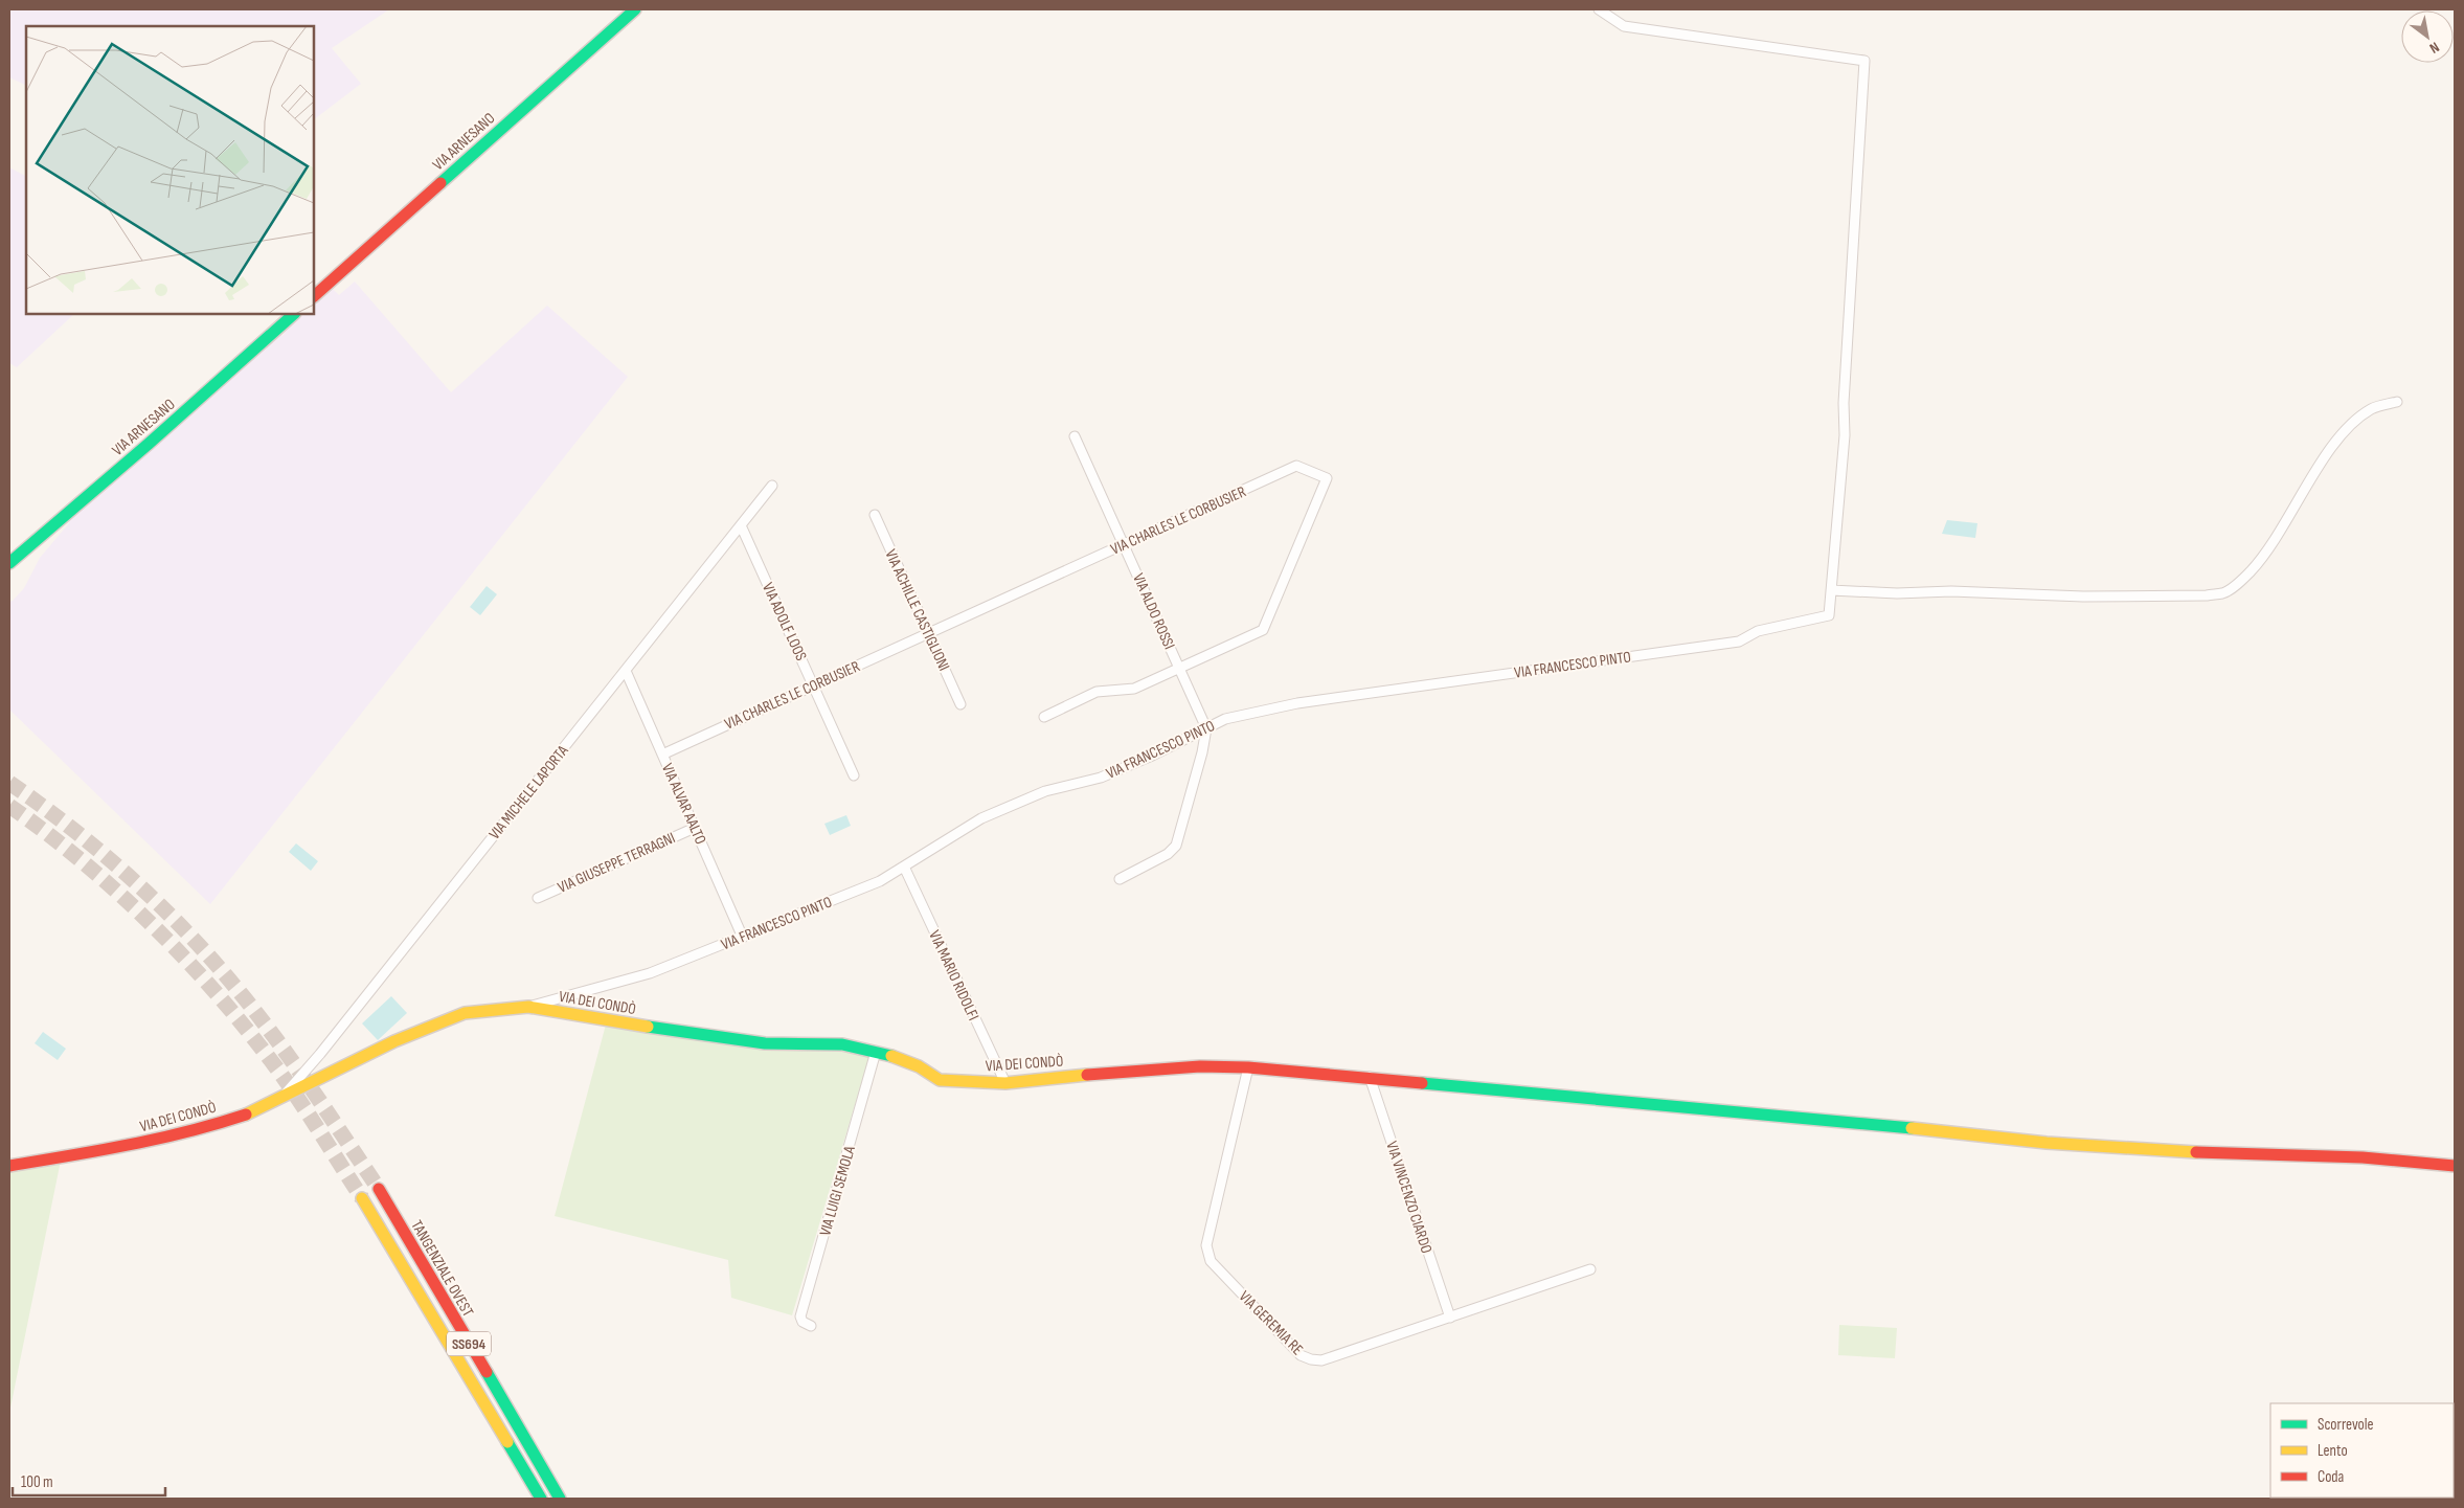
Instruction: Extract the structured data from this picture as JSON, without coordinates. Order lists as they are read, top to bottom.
{
  "streets": {
    "main road": [
      "VIA ARNESANO",
      "VIA DEI CONDÒ",
      "TANGENZIALE OVEST",
      "SS694"
    ],
    "street": [
      "VIA CHARLES LE CORBUSIER",
      "VIA ACHILLE CASTIGLIONI",
      "VIA ALDO ROSSI",
      "VIA ADOLF LOOS",
      "VIA FRANCESCO PINTO",
      "VIA MICHELE LAPORTA",
      "VIA ALVAR AALTO",
      "VIA GIUSEPPE TERRAGNI",
      "VIA MARIO RIDOLFI",
      "VIA LUIGI SEMOLA",
      "VIA VINCENZO CIARDO",
      "VIA GEREMIA RE"
    ]
  },
  "crossings": [
    ["VIA CHARLES LE CORBUSIER", "VIA ACHILLE CASTIGLIONI"],
    ["VIA CHARLES LE CORBUSIER", "VIA ALDO ROSSI"],
    ["VIA CHARLES LE CORBUSIER", "VIA ADOLF LOOS"],
    ["VIA CHARLES LE CORBUSIER", "VIA ALVAR AALTO"],
    ["VIA ALDO ROSSI", "VIA FRANCESCO PINTO"],
    ["VIA ADOLF LOOS", "VIA MICHELE LAPORTA"],
    ["VIA FRANCESCO PINTO", "VIA ALVAR AALTO"],
    ["VIA FRANCESCO PINTO", "VIA MARIO RIDOLFI"],
    ["VIA FRANCESCO PINTO", "VIA DEI CONDÒ"],
    ["VIA MICHELE LAPORTA", "VIA ALVAR AALTO"],
    ["VIA MICHELE LAPORTA", "VIA DEI CONDÒ"],
    ["VIA ALVAR AALTO", "VIA GIUSEPPE TERRAGNI"],
    ["VIA MARIO RIDOLFI", "VIA DEI CONDÒ"],
    ["VIA DEI CONDÒ", "VIA LUIGI SEMOLA"],
    ["VIA DEI CONDÒ", "VIA VINCENZO CIARDO"],
    ["VIA DEI CONDÒ", "VIA GEREMIA RE"],
    ["VIA VINCENZO CIARDO", "VIA GEREMIA RE"]
  ],
  "legend": ["Scorrevole", "Lento", "Coda"],
  "scale_bar": "100 m",
  "north": "bottom right"
}
